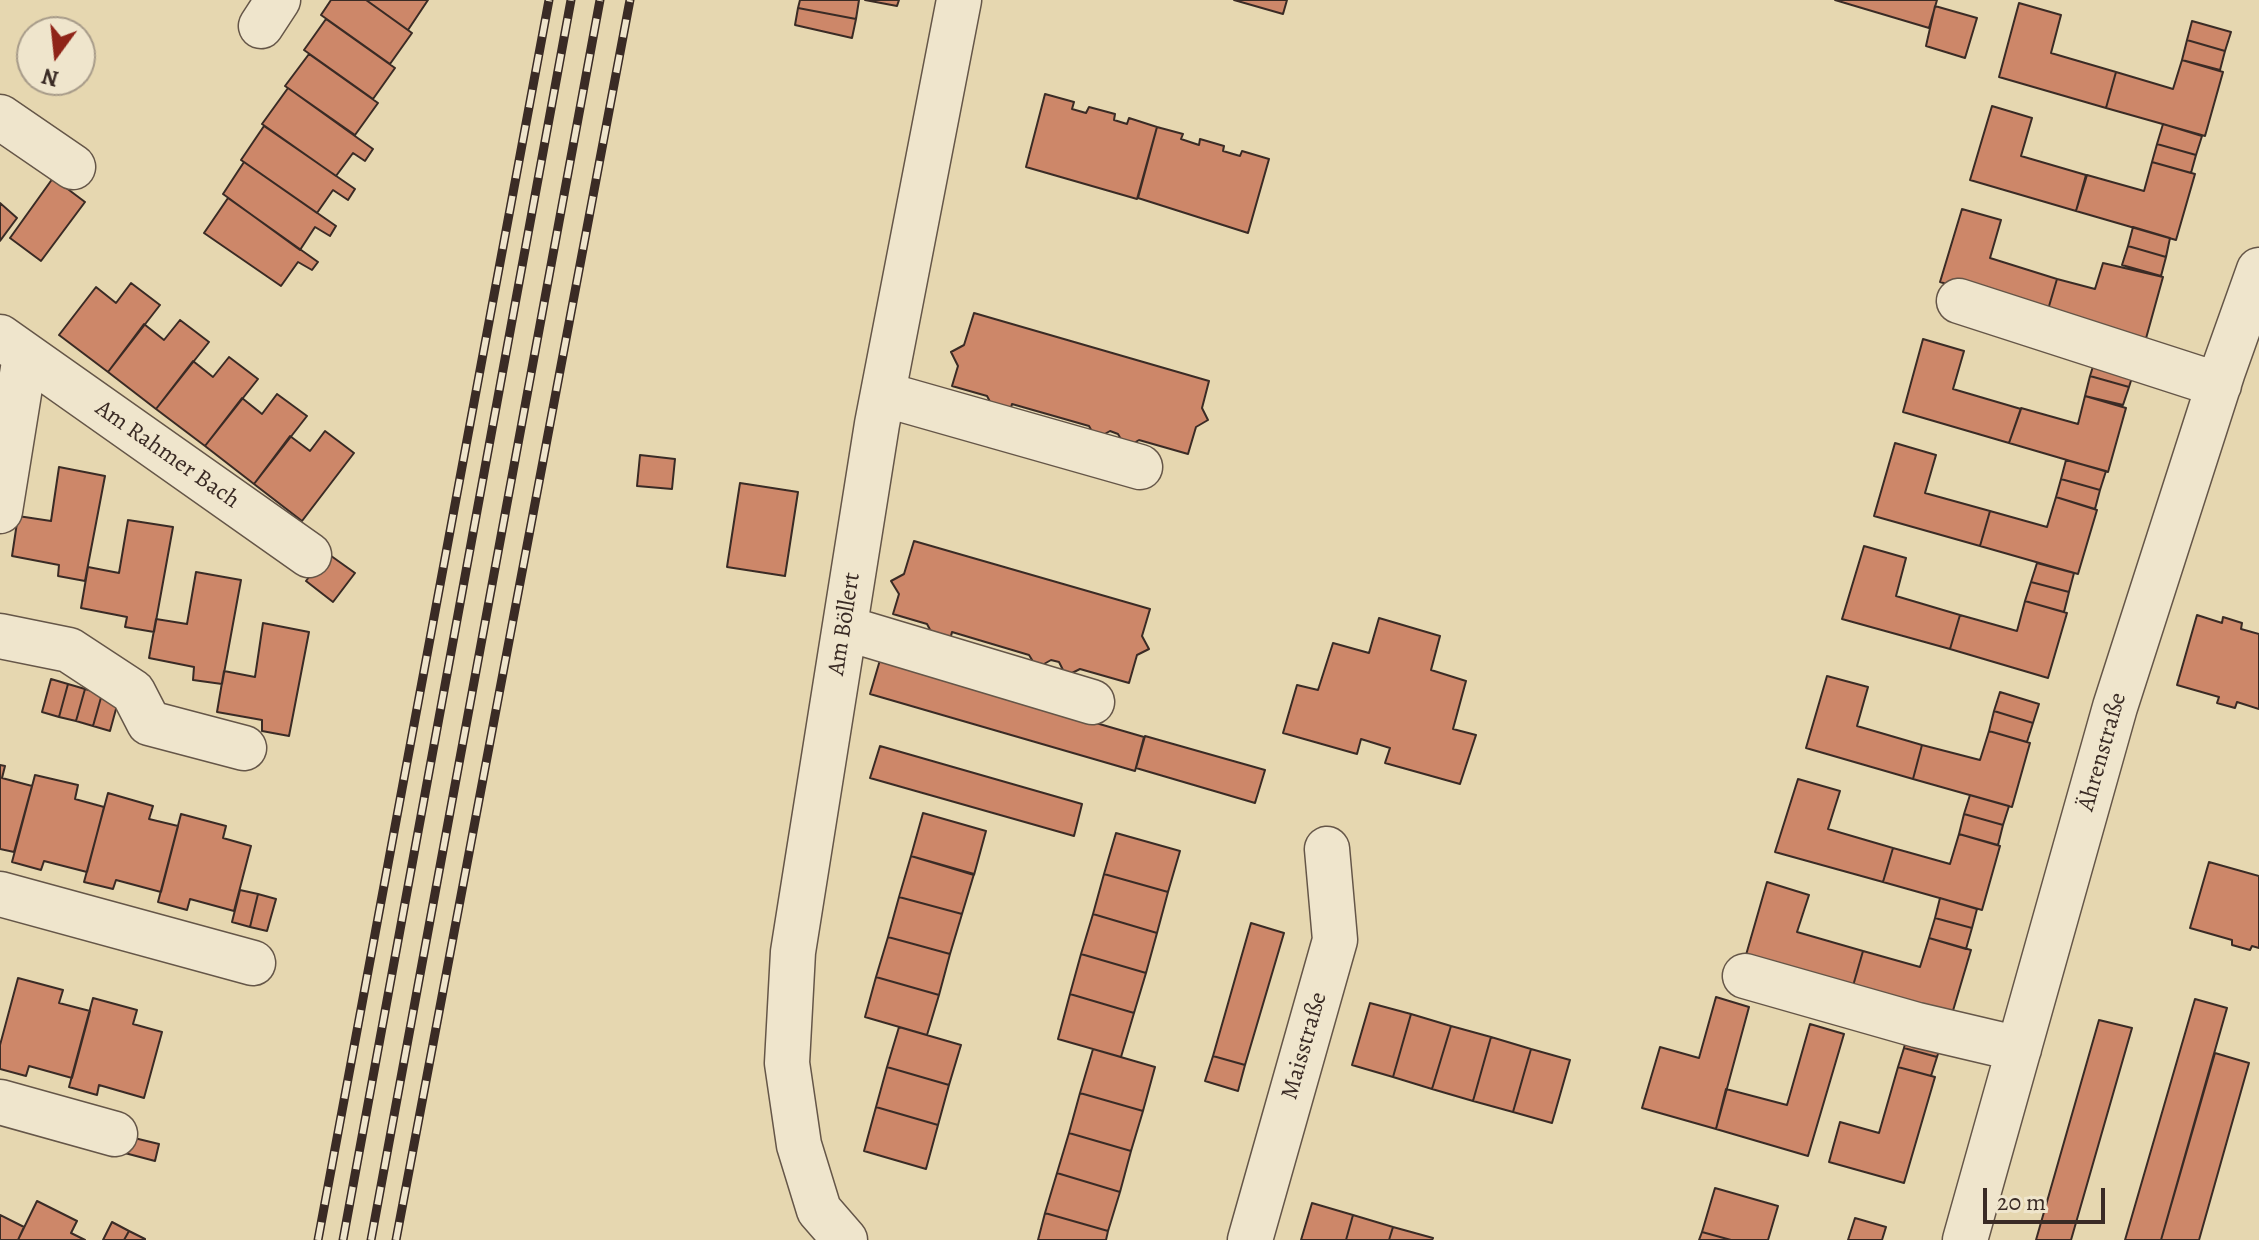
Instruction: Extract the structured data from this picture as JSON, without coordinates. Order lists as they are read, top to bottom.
{
  "streets": {
    "street": [
      "Am Rahmer Bach",
      "Am Böllert",
      "Ährenstraße",
      "Maisstraße"
    ]
  },
  "scale_bar": "20 m",
  "north": "bottom"
}
